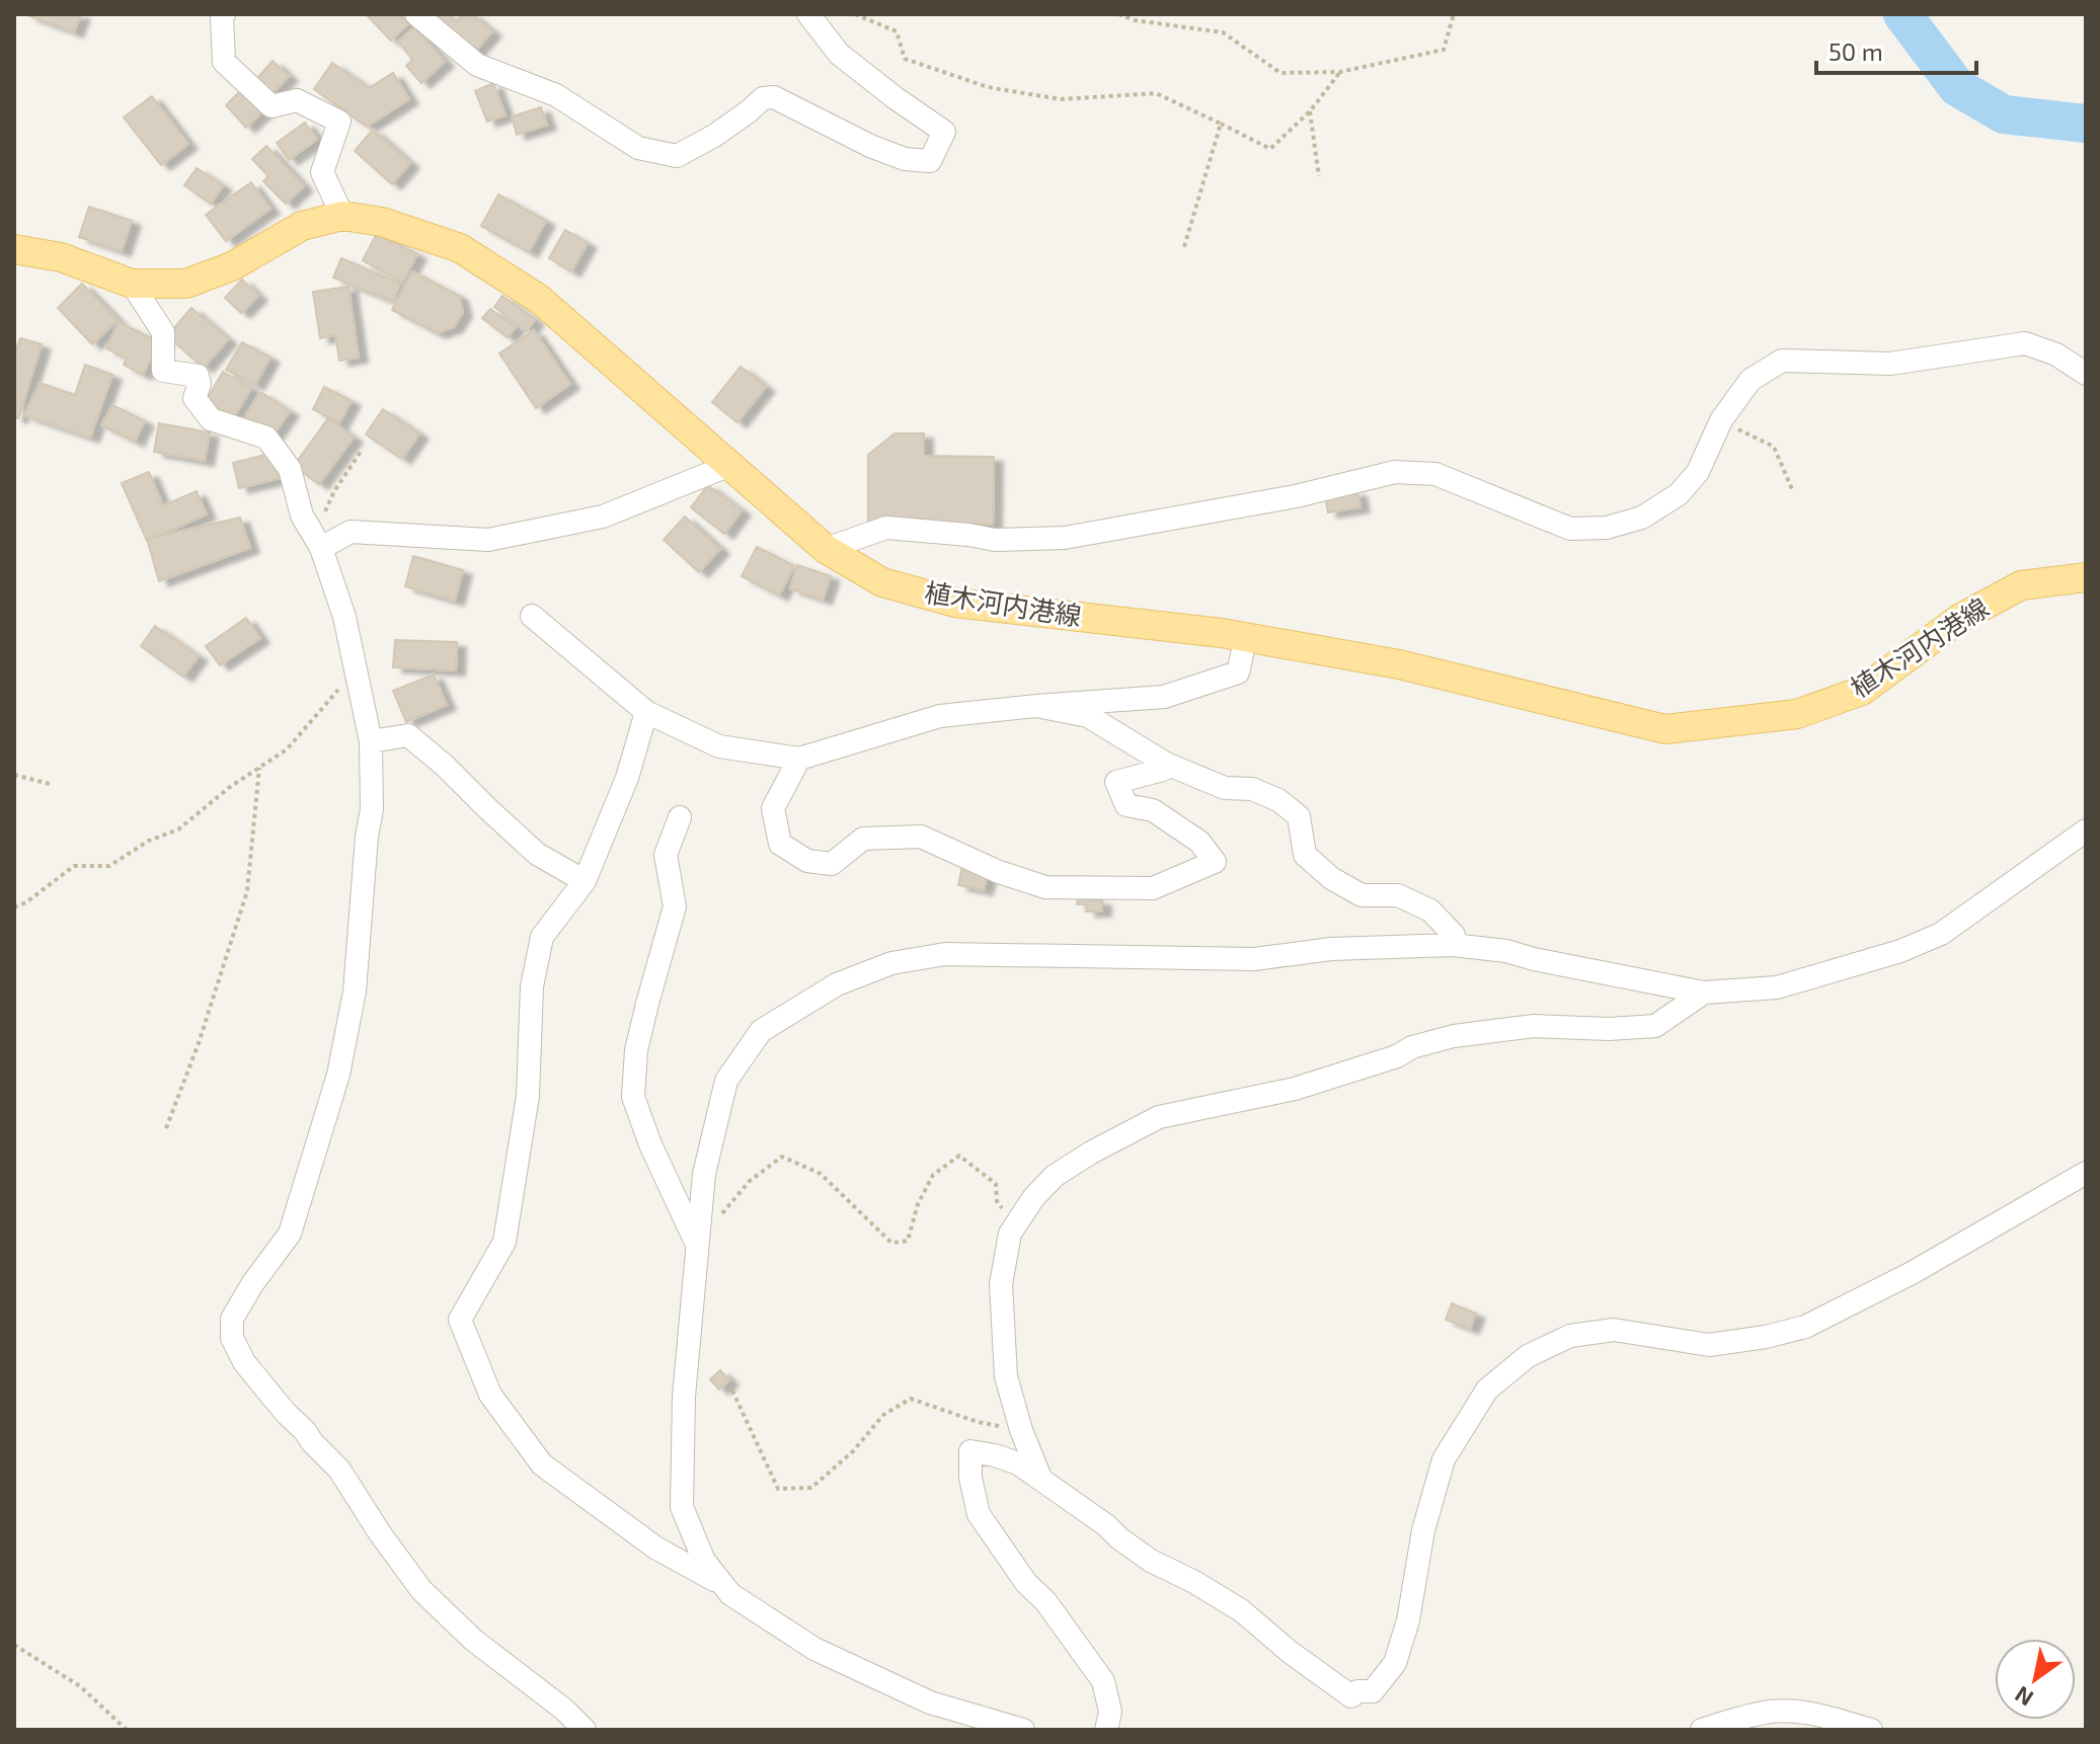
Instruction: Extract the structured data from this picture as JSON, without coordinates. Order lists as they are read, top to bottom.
{
  "streets": {
    "main road": ["植木河内港線"]
  },
  "scale_bar": "50 m",
  "north": "bottom left"
}
